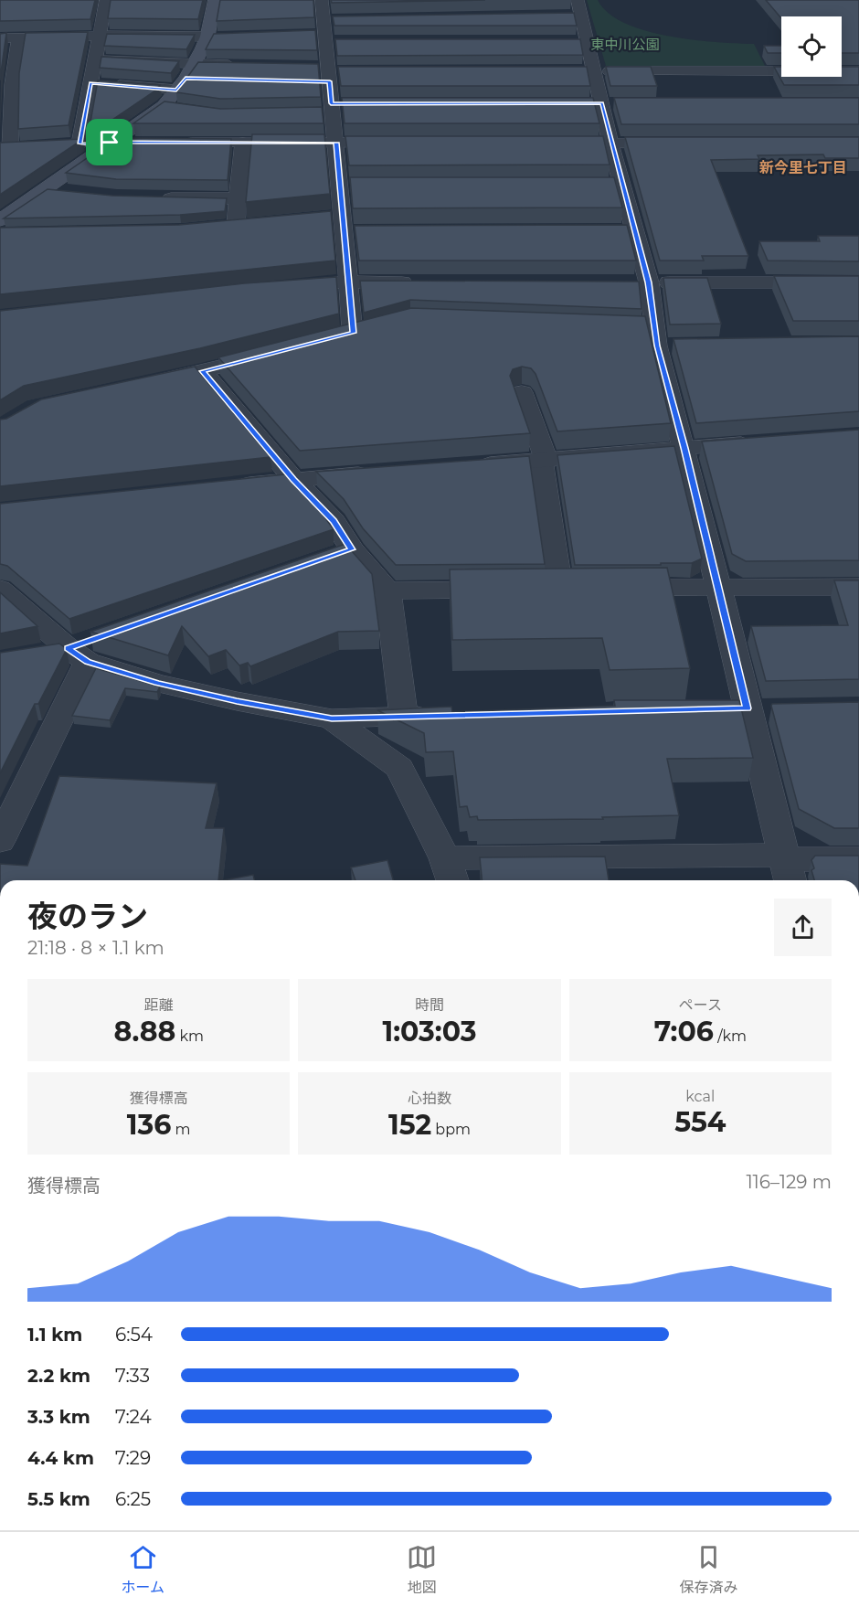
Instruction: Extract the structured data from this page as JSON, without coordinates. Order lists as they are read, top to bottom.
{
  "districts": ["新今里七丁目"],
  "parks": ["東中川公園"],
  "page": {
    "heading": ["夜のラン", "21:18 · 8 × 1.1 km"],
    "stats": [
      ["距離", "8.88 km"],
      ["時間", "1:03:03"],
      ["ペース", "7:06 /km"],
      ["獲得標高", "136 m"],
      ["心拍数", "152 bpm"],
      ["kcal", "554"]
    ],
    "chart": ["獲得標高", "116–129 m"],
    "list": [
      {
        "name": "1.1 km",
        "note": "6:54"
      },
      {
        "name": "2.2 km",
        "note": "7:33"
      },
      {
        "name": "3.3 km",
        "note": "7:24"
      },
      {
        "name": "4.4 km",
        "note": "7:29"
      },
      {
        "name": "5.5 km",
        "note": "6:25"
      }
    ],
    "tabs": ["ホーム", "地図", "保存済み"]
  }
}
